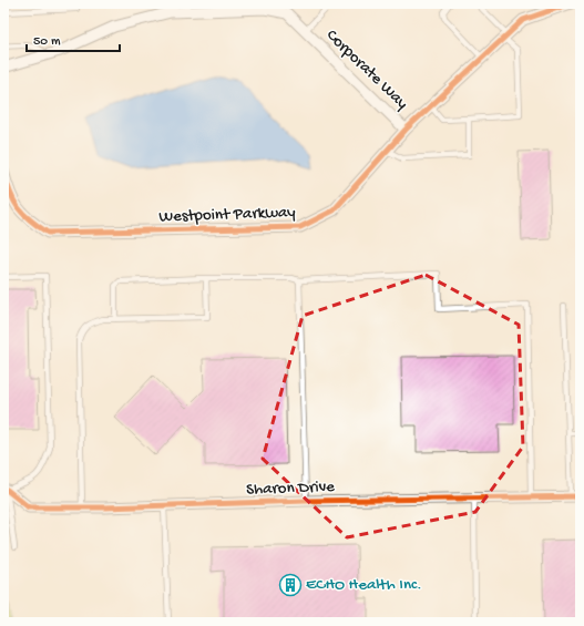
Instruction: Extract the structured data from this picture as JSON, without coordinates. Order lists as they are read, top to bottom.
{
  "streets": {
    "street": ["Corporate Way", "Westpoint Parkway", "Sharon Drive"]
  },
  "crossings": [
    ["Corporate Way", "Westpoint Parkway"]
  ],
  "places": {
    "building": ["ECHO Health Inc."]
  },
  "scale_bar": "50 m"
}
